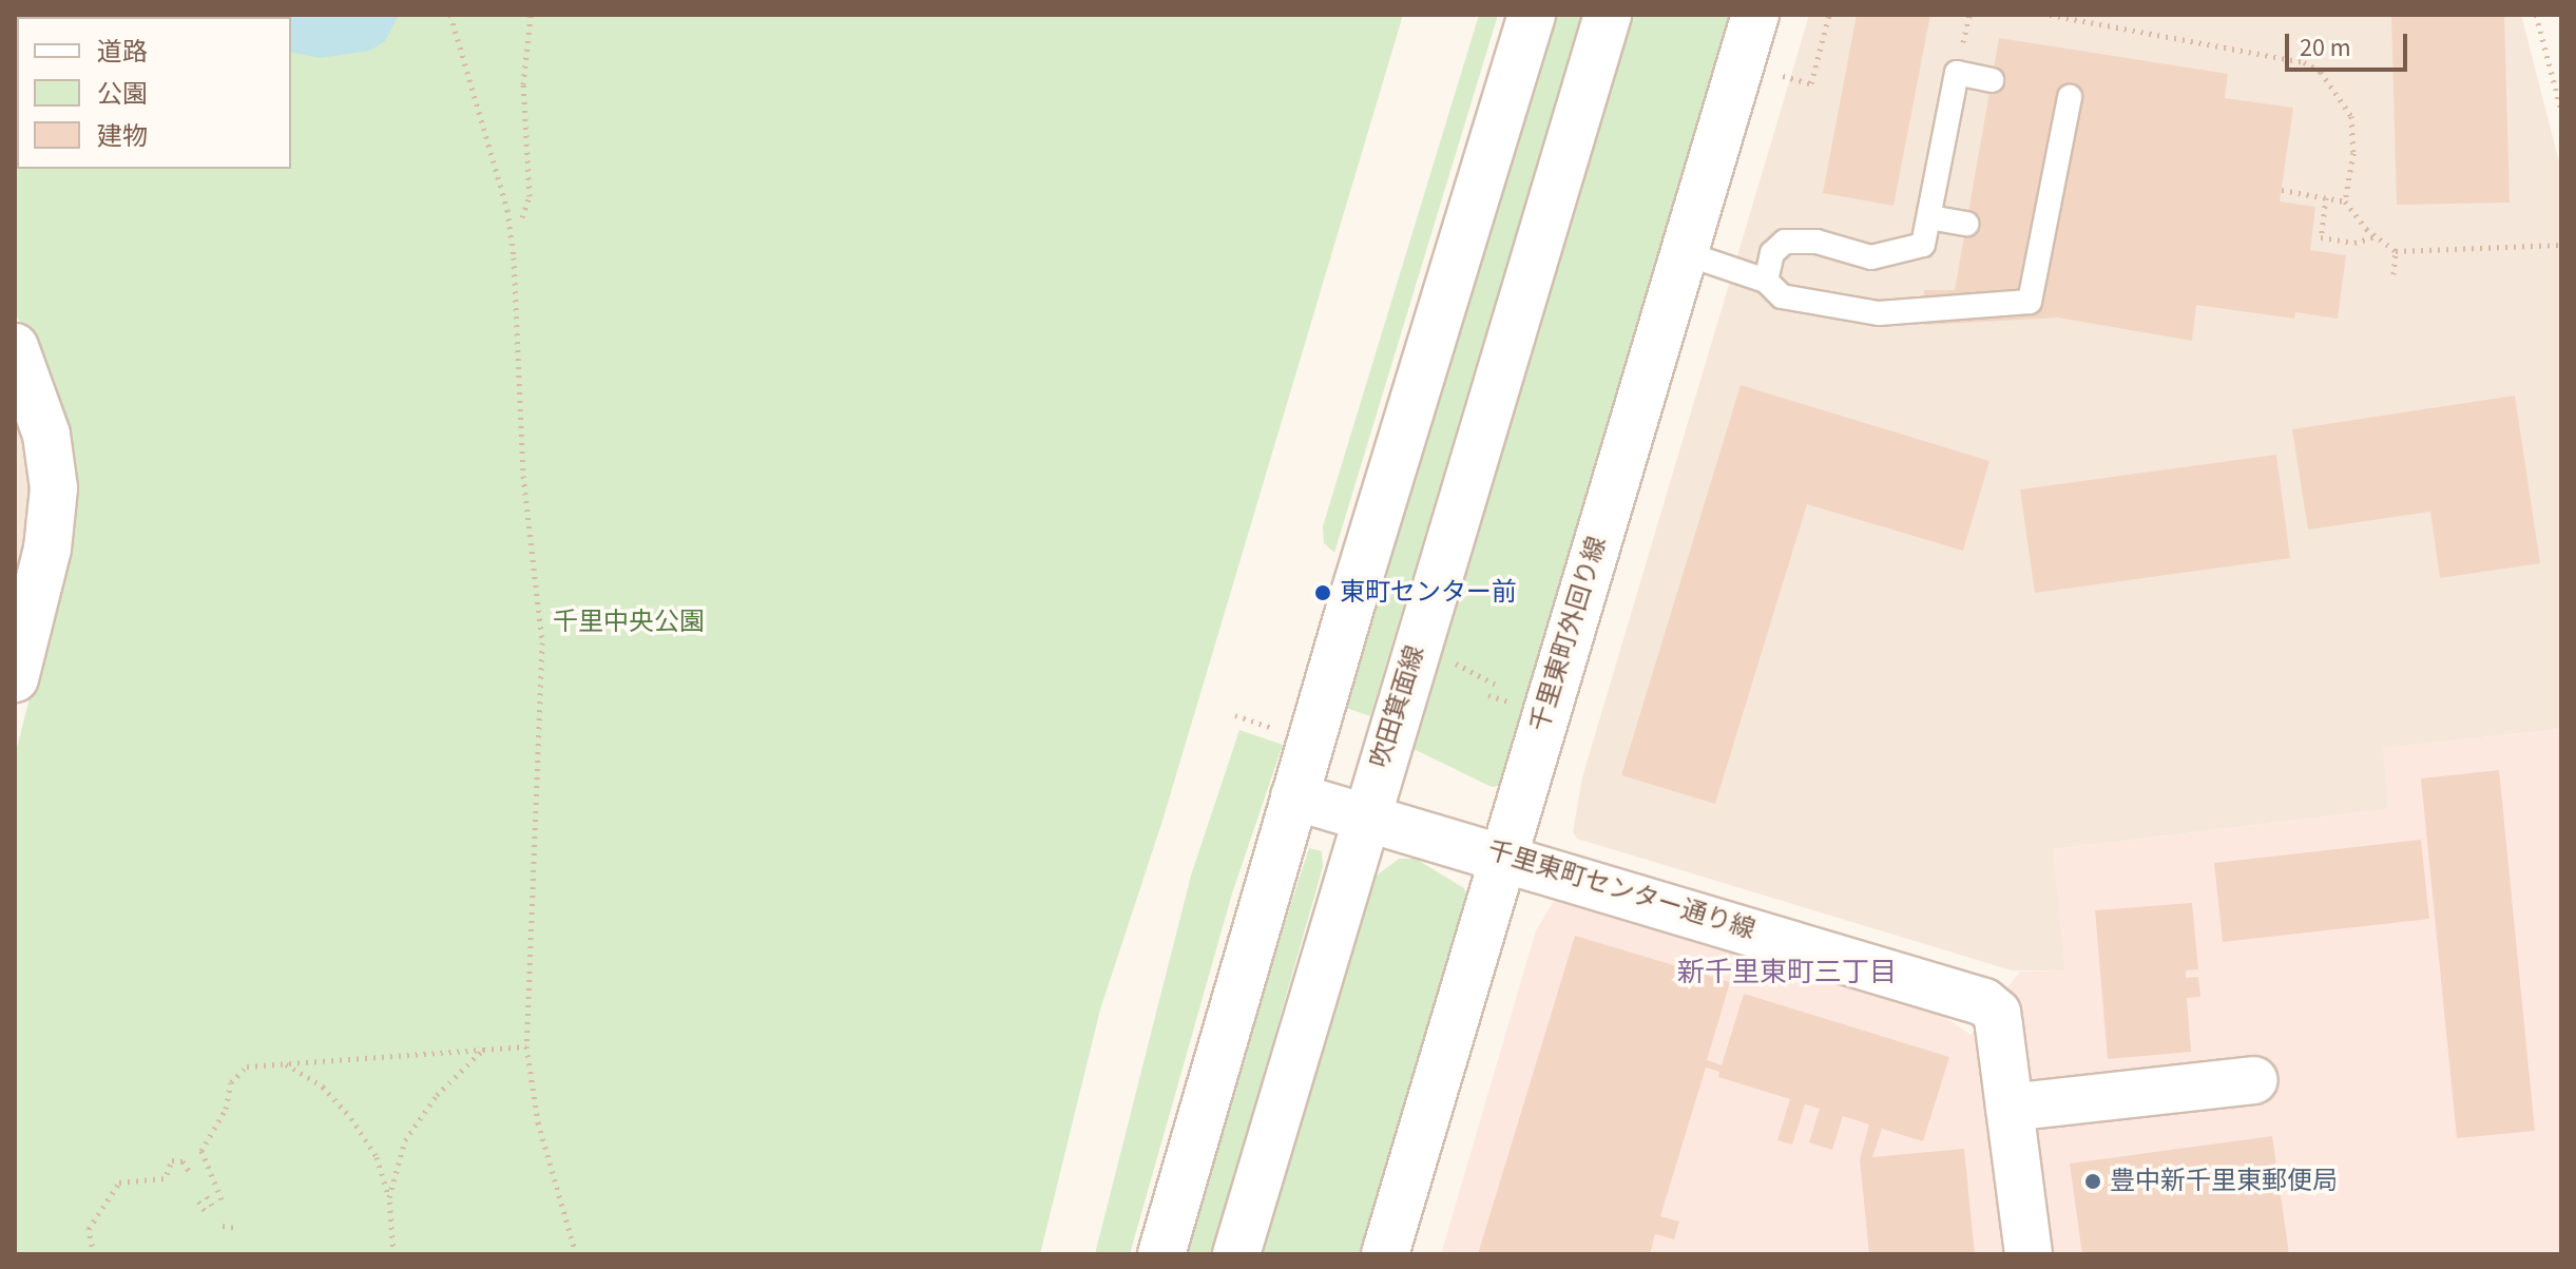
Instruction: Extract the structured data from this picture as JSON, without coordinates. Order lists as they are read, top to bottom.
{
  "streets": {
    "street": ["千里東町外回り線", "吹田箕面線", "千里東町センター通り線"]
  },
  "crossings": [
    ["千里東町外回り線", "千里東町センター通り線"],
    ["吹田箕面線", "千里東町センター通り線"]
  ],
  "districts": ["新千里東町三丁目"],
  "parks": ["千里中央公園"],
  "places": ["東町センター前", "豊中新千里東郵便局"],
  "legend": ["道路", "公園", "建物"],
  "scale_bar": "20 m"
}
